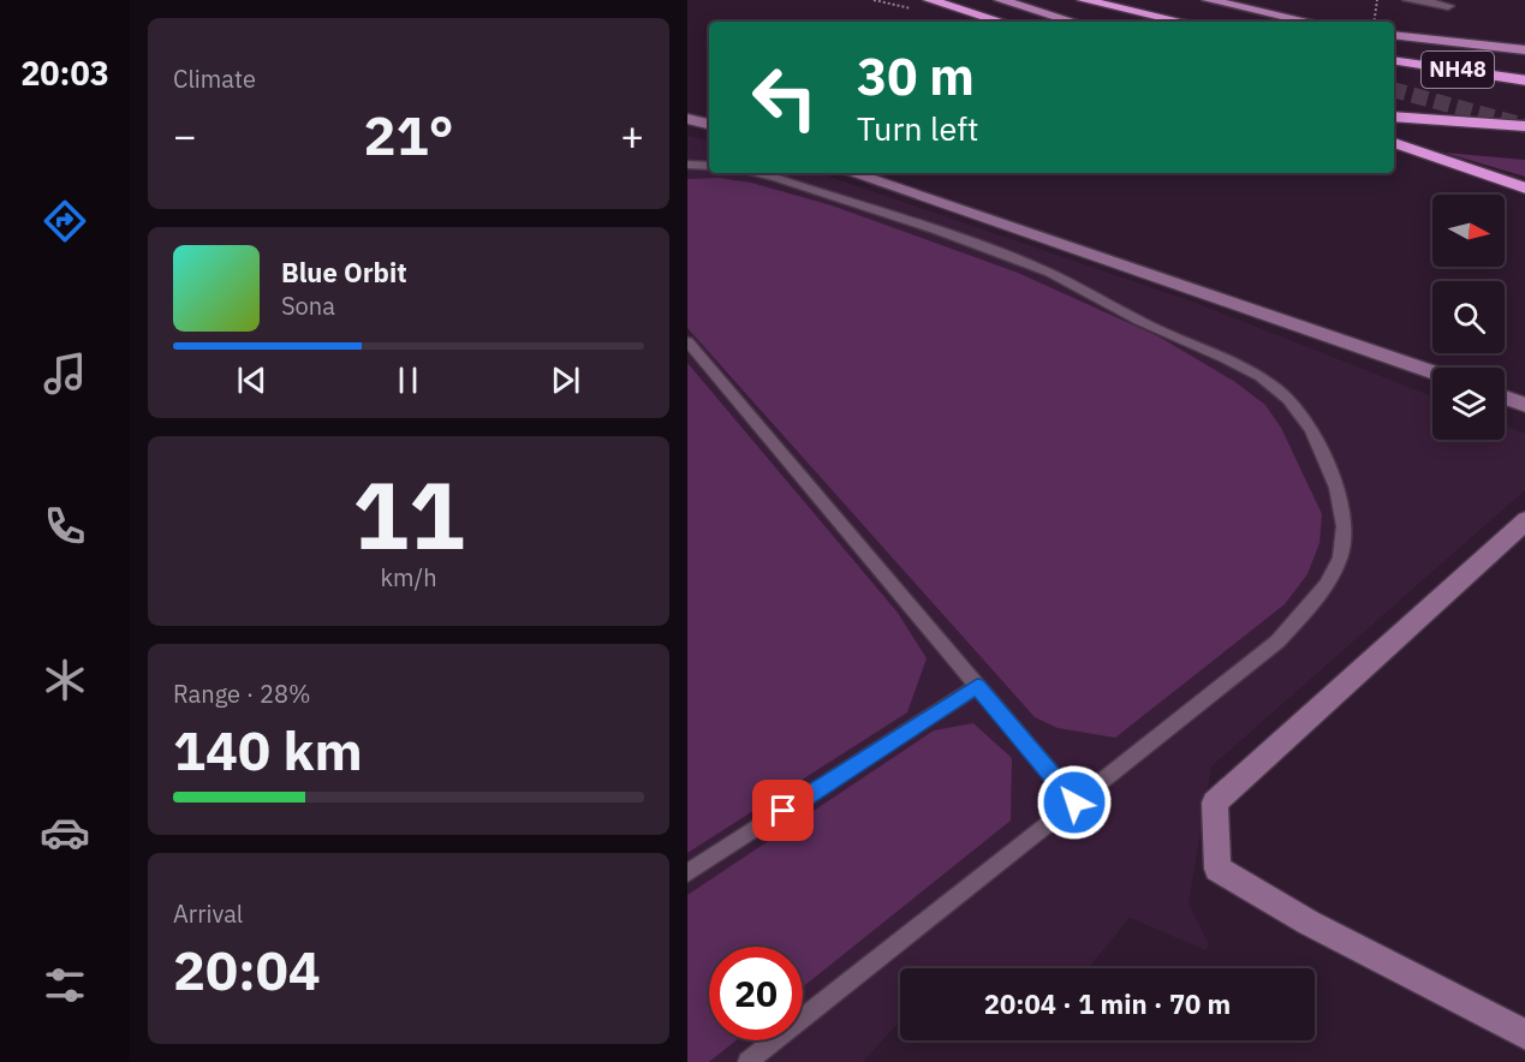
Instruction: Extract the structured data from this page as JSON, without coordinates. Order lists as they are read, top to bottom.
{
  "streets": {
    "highway": ["NH48"]
  },
  "north": "right",
  "page": {
    "tabs": "20:03",
    "tile": [
      "Climate",
      ["11", "km/h"],
      ["Range · 28%", "140 km"],
      ["Arrival", "20:04"]
    ],
    "turn": ["30 m", "Turn left"],
    "heat": ["−", "21°", "+"],
    "song": ["Blue Orbit", "Sona"],
    "limit": "20",
    "trip": "20:04 · 1 min · 70 m"
  }
}
